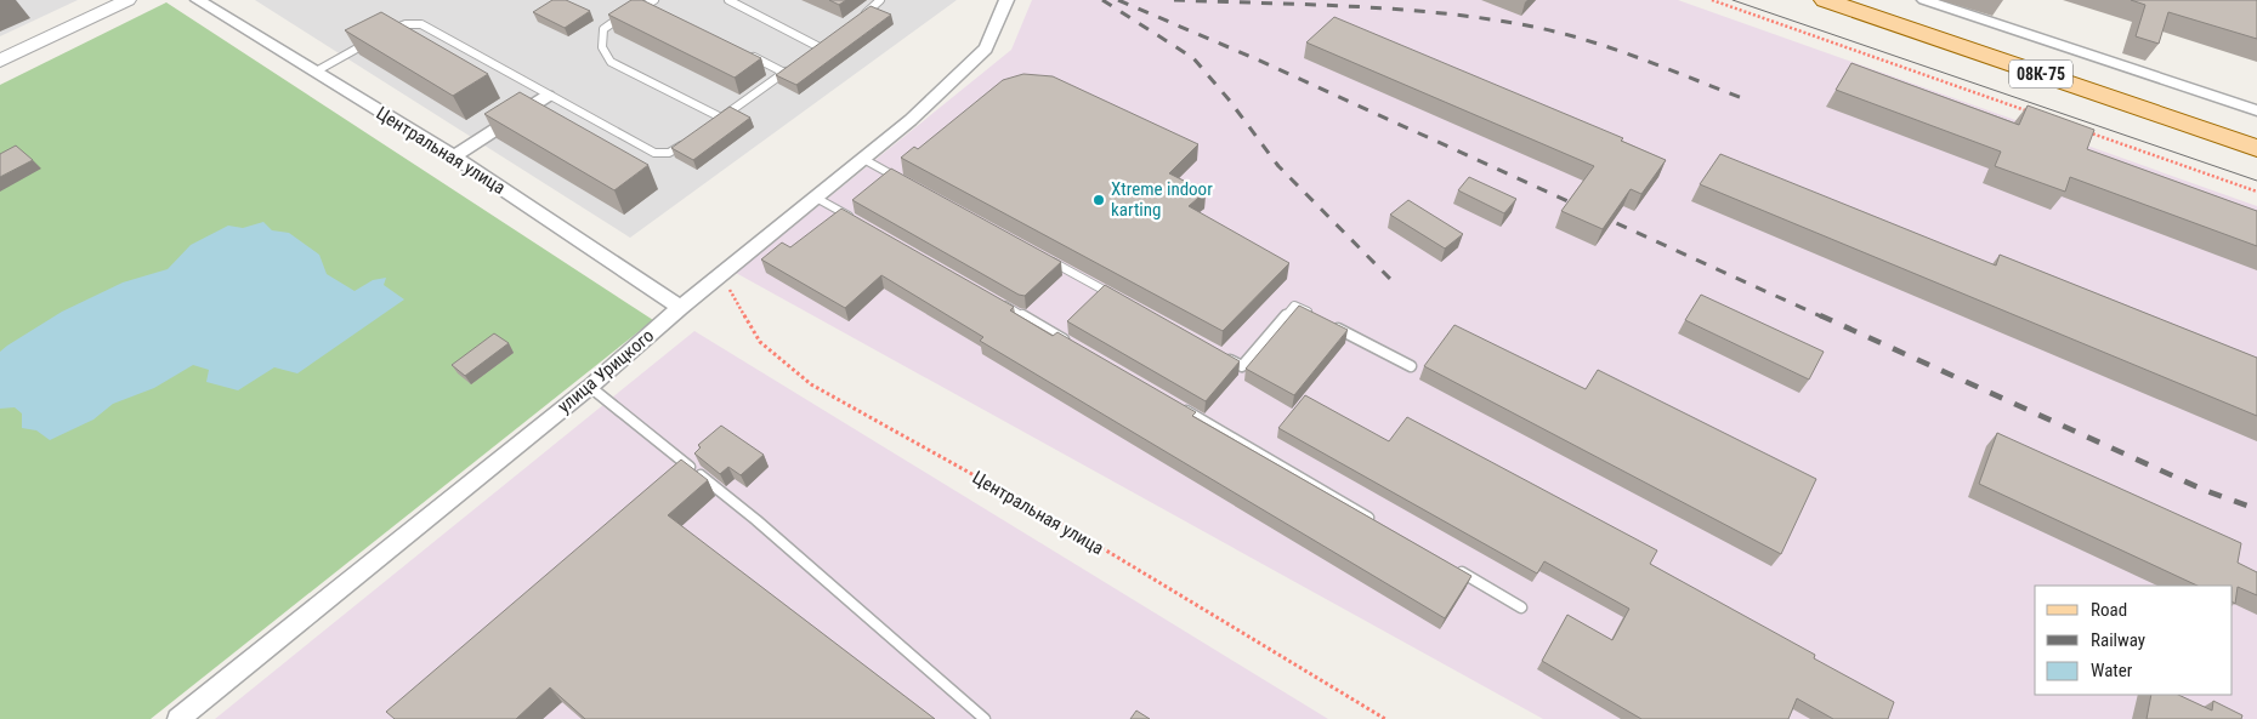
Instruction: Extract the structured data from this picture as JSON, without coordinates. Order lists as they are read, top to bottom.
{
  "streets": {
    "main road": ["08К-75"],
    "street": ["Центральная улица", "улица Урицкого"]
  },
  "crossings": [
    ["Центральная улица", "улица Урицкого"]
  ],
  "places": ["Xtreme indoor karting"],
  "legend": ["Road", "Railway", "Water"]
}
